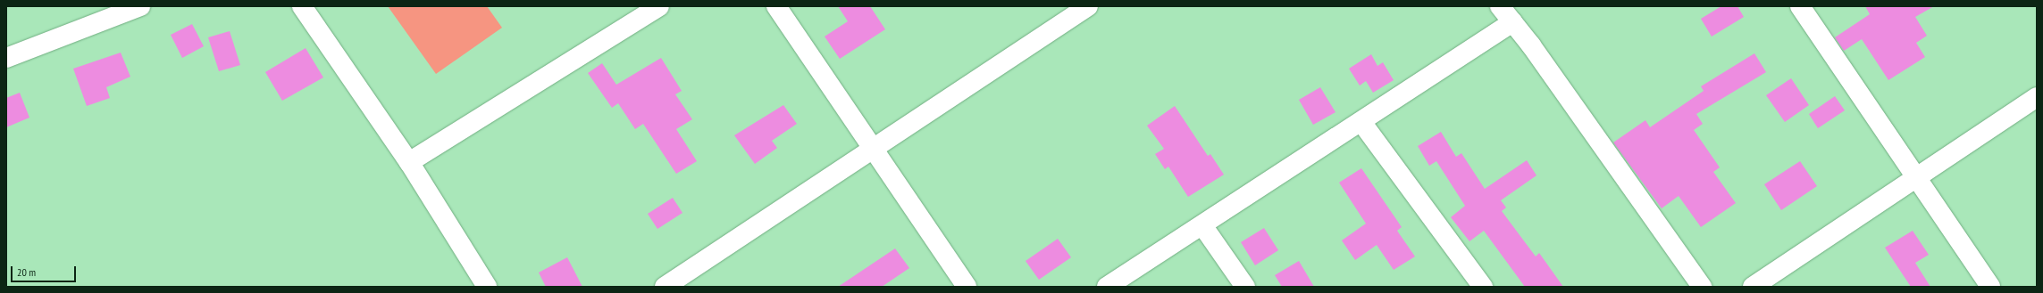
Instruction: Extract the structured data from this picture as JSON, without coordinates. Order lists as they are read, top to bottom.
{
  "scale_bar": "20 m"
}
